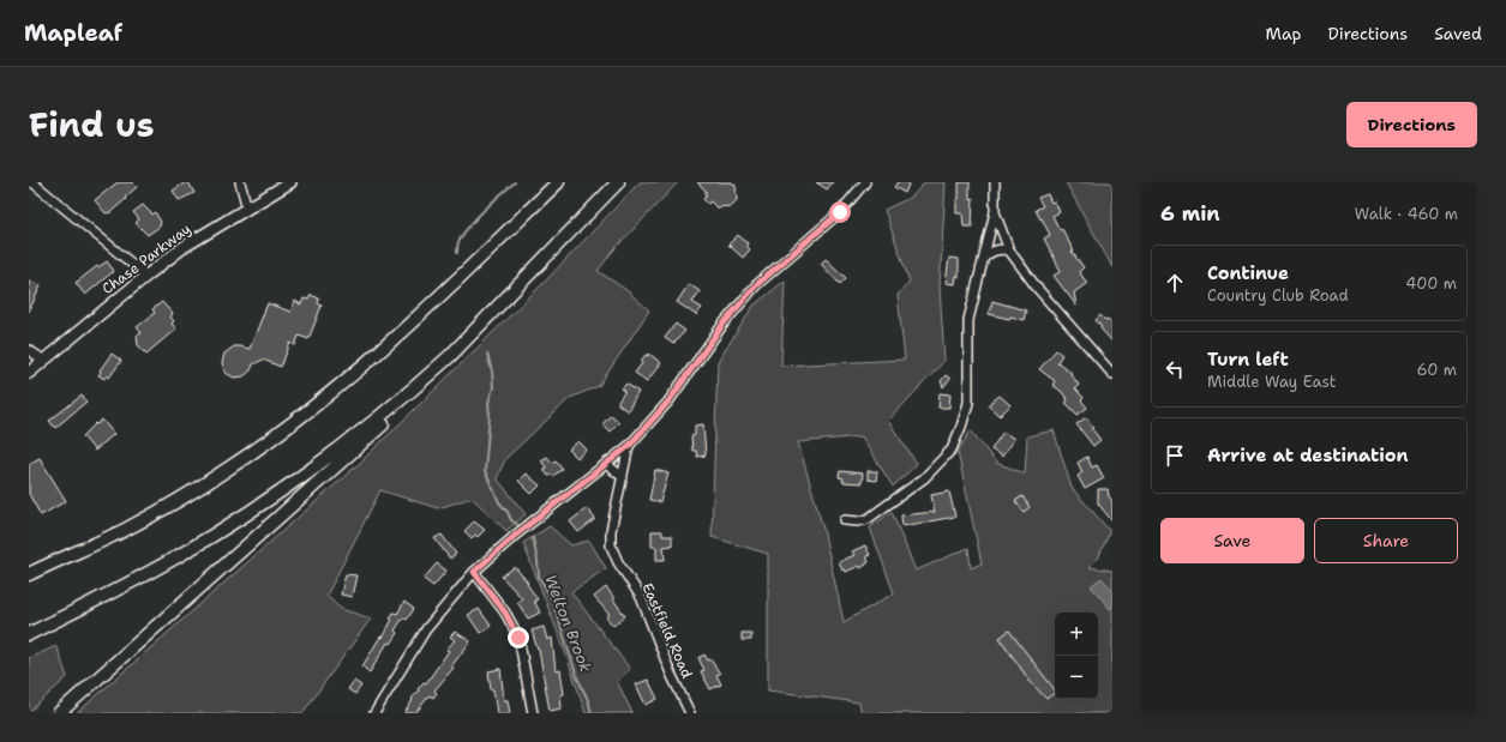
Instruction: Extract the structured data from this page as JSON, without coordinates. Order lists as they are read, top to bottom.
{
  "streets": {
    "main road": ["Chase Parkway"],
    "street": ["Eastfield Road"]
  },
  "water": ["Welton Brook"],
  "page": {
    "header": "Mapleaf",
    "nav": ["Map", "Directions", "Saved"],
    "title": "Find us",
    "buttons": [
      "Directions",
      ["Save", "Share"]
    ],
    "heading": ["6 min", "Walk · 460 m"],
    "list": [
      ["Continue", "Country Club Road", "400 m"],
      ["Turn left", "Middle Way East", "60 m"],
      "Arrive at destination"
    ],
    "map_buttons": ["+", "−"]
  }
}
